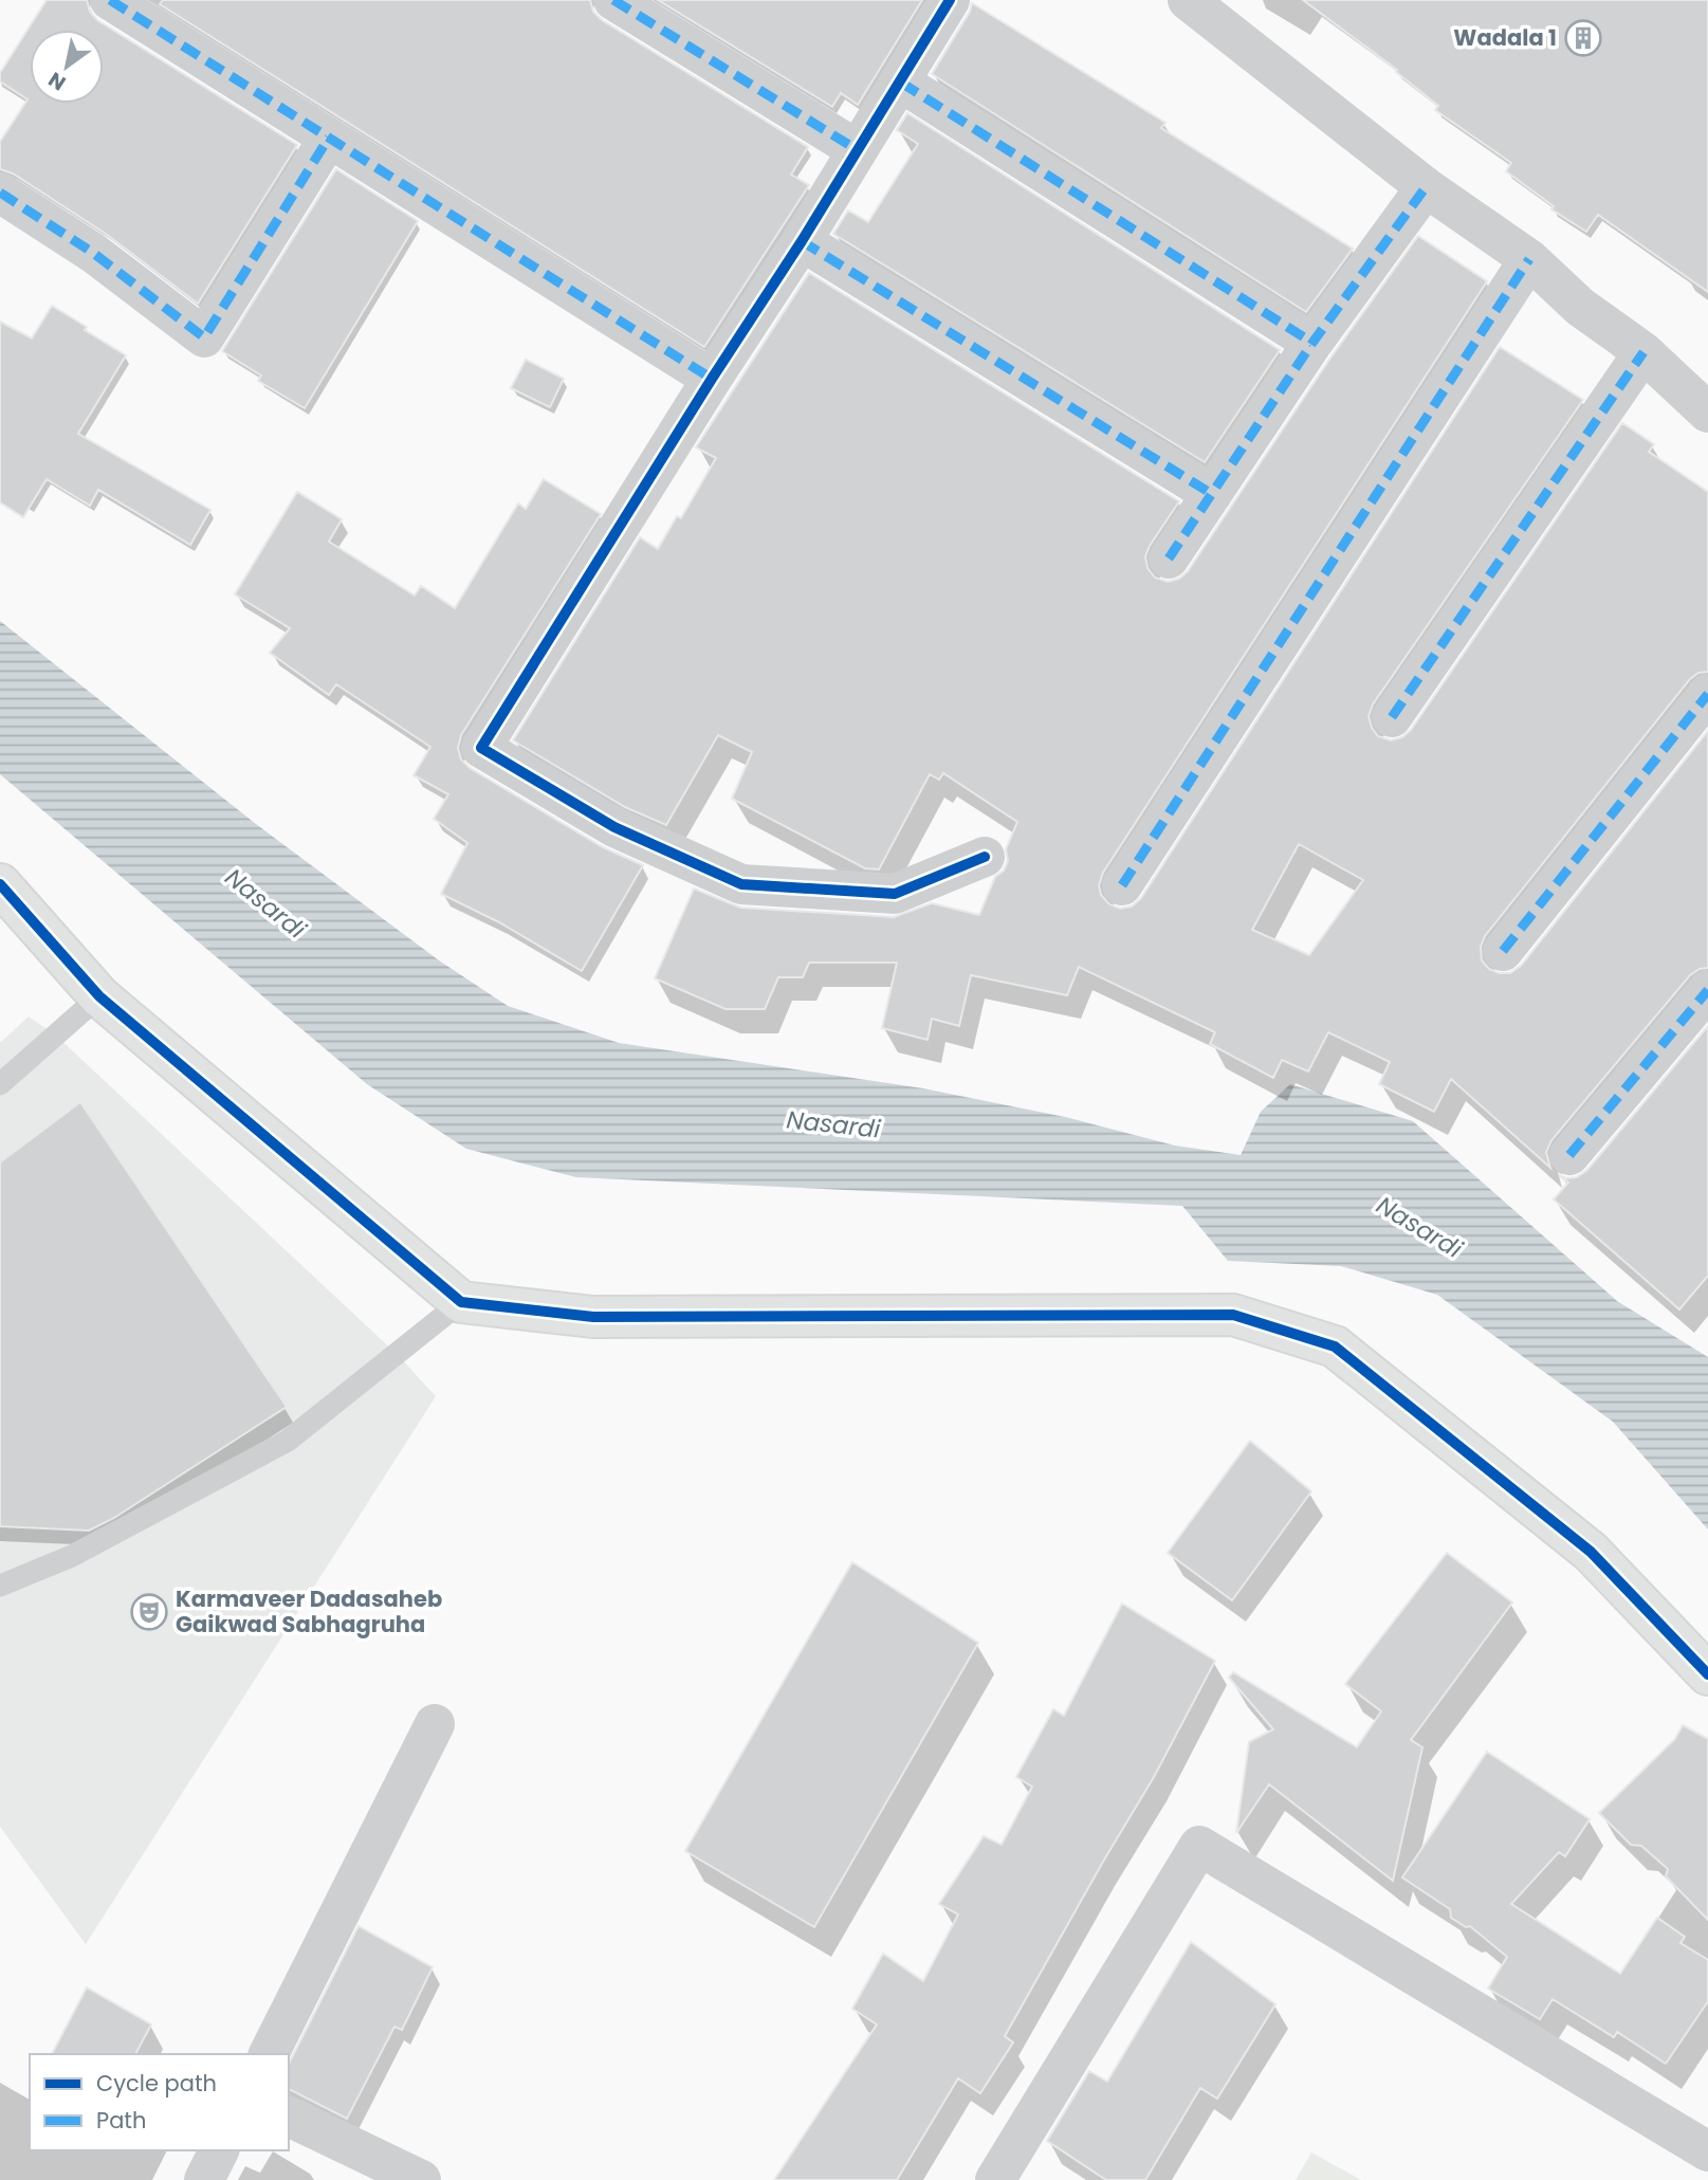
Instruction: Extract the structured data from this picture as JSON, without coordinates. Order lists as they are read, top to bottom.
{
  "water": ["Nasardi"],
  "places": {
    "building": ["Wadala 1"],
    "theatre": ["Karmaveer Dadasaheb Gaikwad Sabhagruha"]
  },
  "legend": ["Cycle path", "Path"],
  "north": "bottom left"
}
